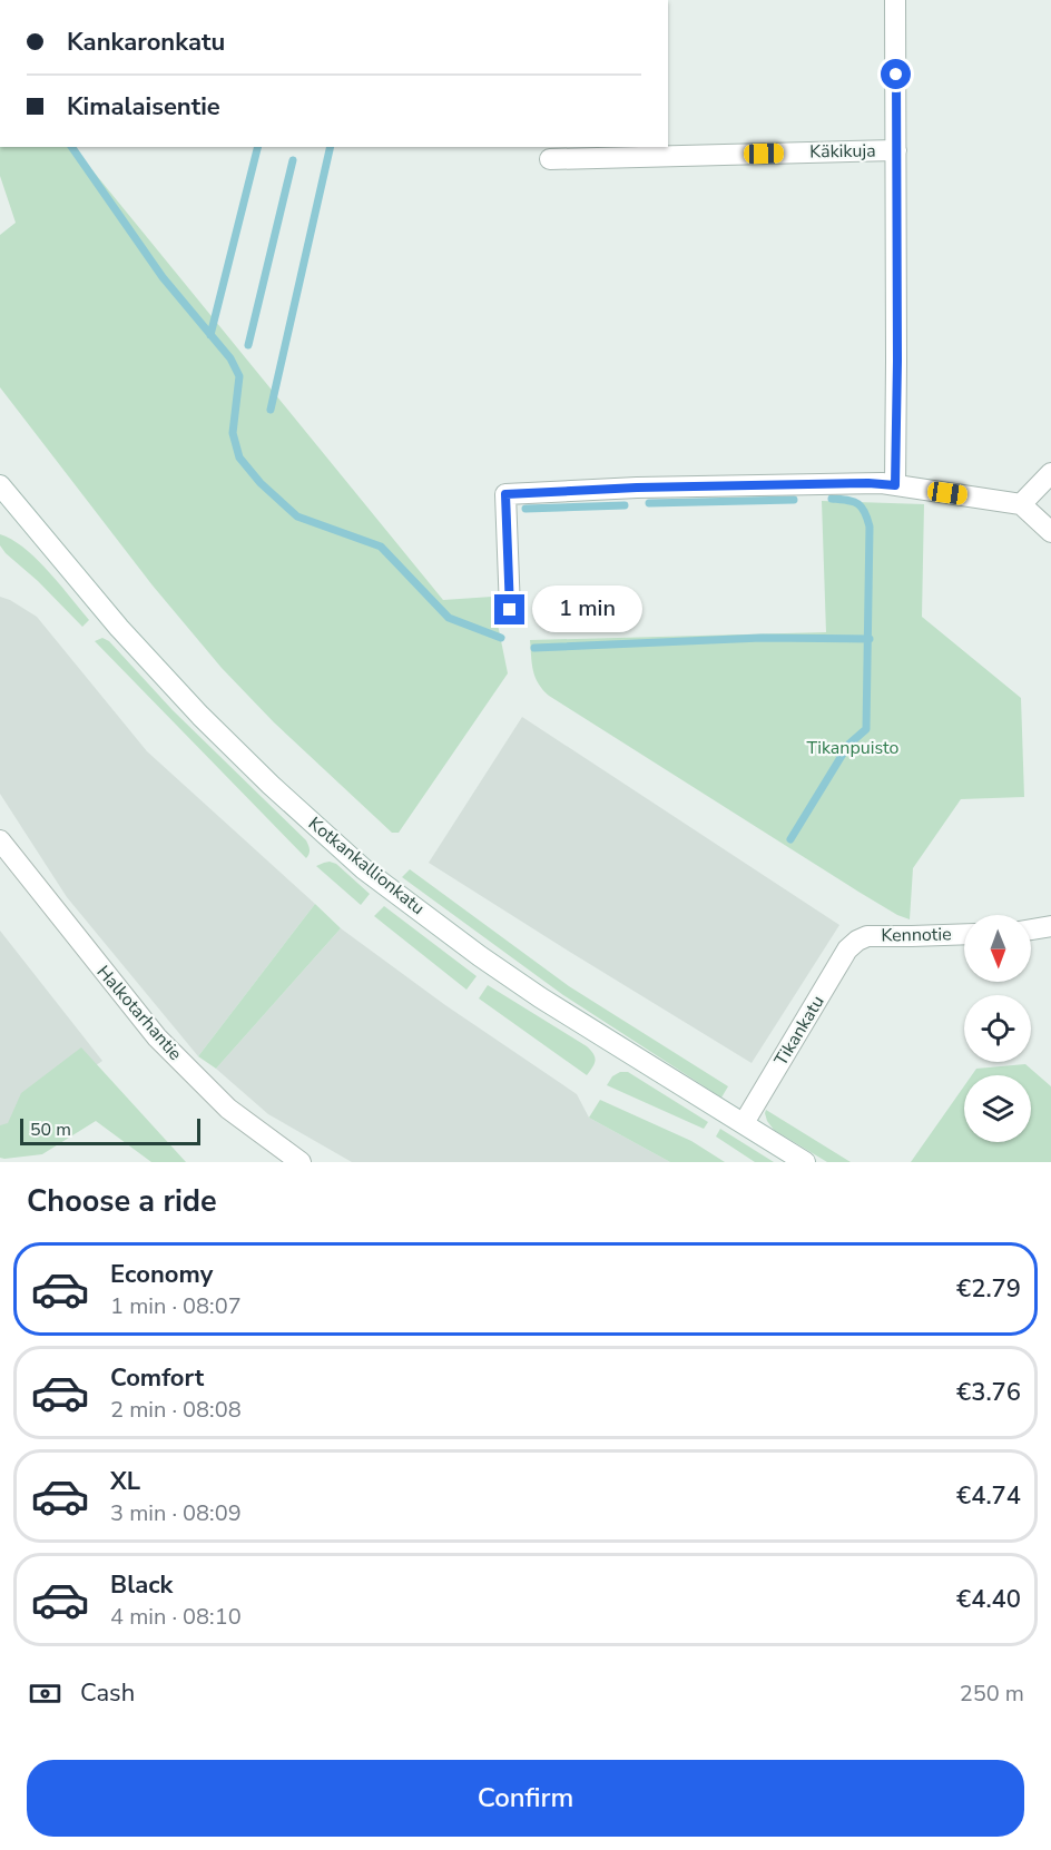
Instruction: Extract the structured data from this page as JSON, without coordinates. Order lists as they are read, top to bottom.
{
  "streets": {
    "street": [
      "Käkikuja",
      "Kotkankallionkatu",
      "Kennotie",
      "Halkotarhantie",
      "Tikankatu"
    ]
  },
  "crossings": [
    ["Kotkankallionkatu", "Tikankatu"],
    ["Kennotie", "Tikankatu"]
  ],
  "parks": ["Tikanpuisto"],
  "scale_bar": "50 m",
  "north": "bottom",
  "page": {
    "banner": ["Kankaronkatu", "Kimalaisentie"],
    "bubble": "1 min",
    "scale": "50 m",
    "heading": "Choose a ride",
    "list": [
      {
        "name": "Economy",
        "note": "1 min · 08:07",
        "value": "€2.79"
      },
      {
        "name": "Comfort",
        "note": "2 min · 08:08",
        "value": "€3.76"
      },
      {
        "name": "XL",
        "note": "3 min · 08:09",
        "value": "€4.74"
      },
      {
        "name": "Black",
        "note": "4 min · 08:10",
        "value": "€4.40"
      }
    ],
    "pay": ["Cash", "250 m"],
    "buttons": "Confirm"
  }
}
